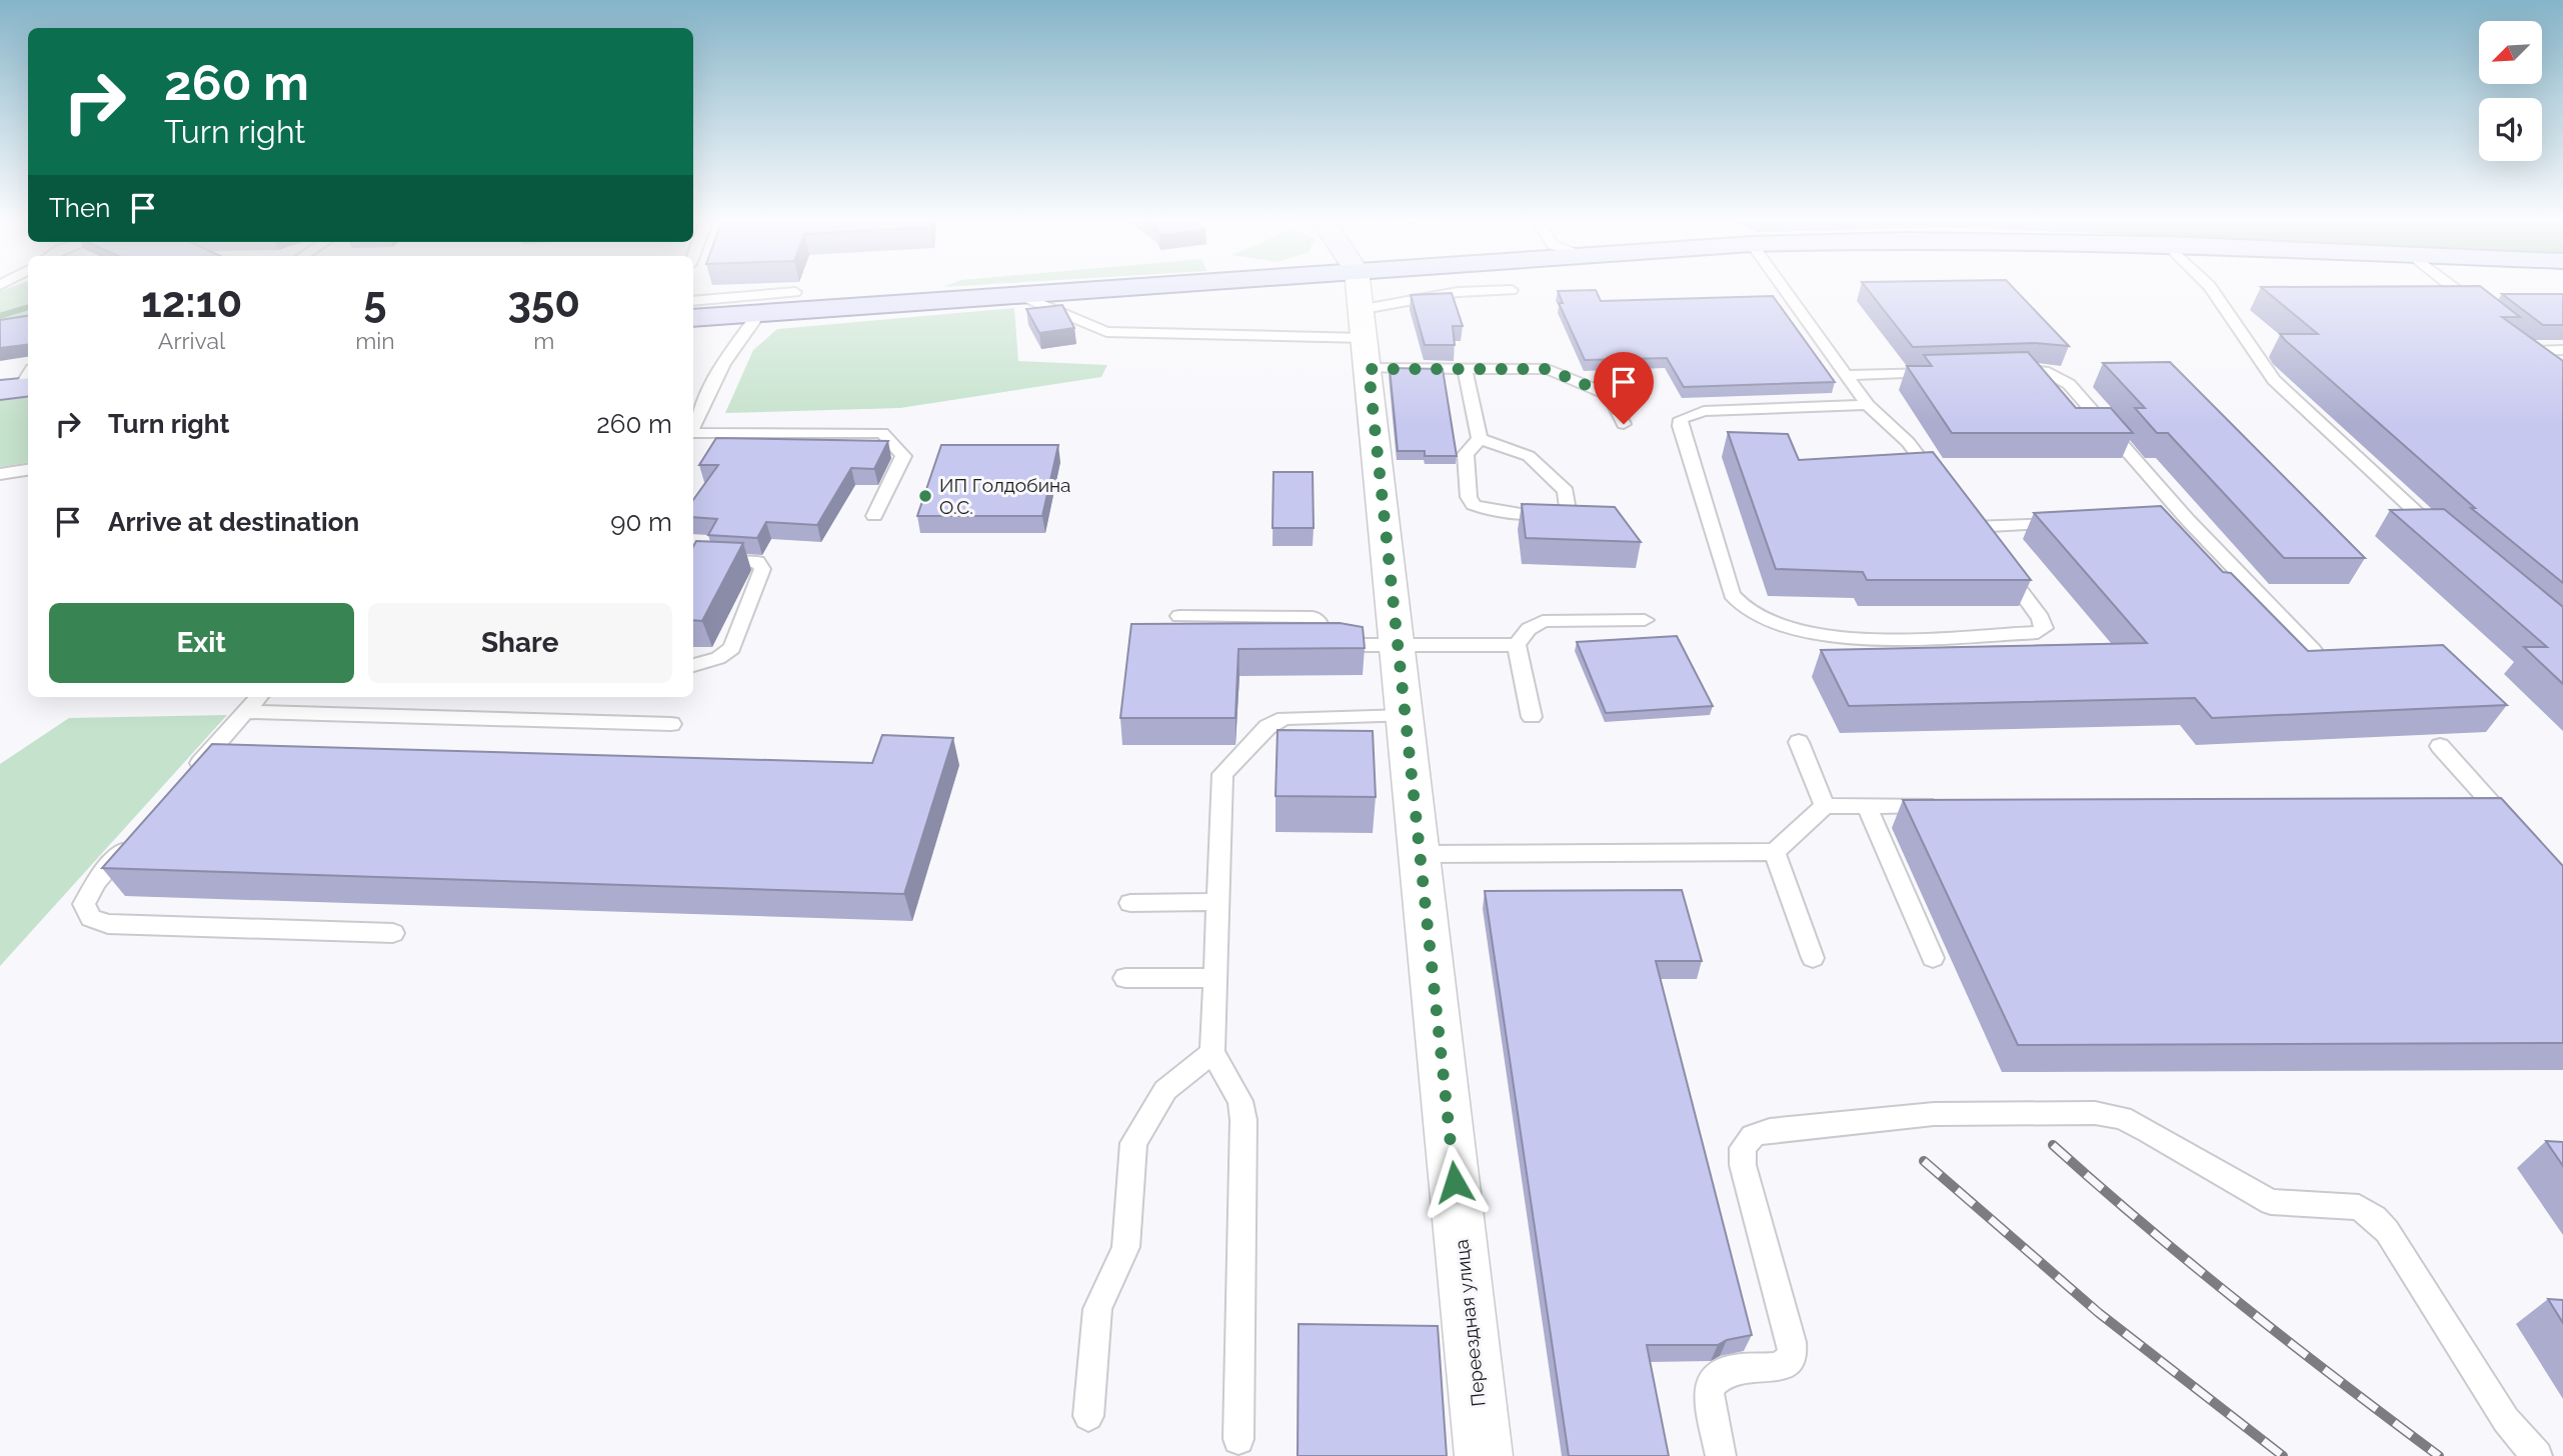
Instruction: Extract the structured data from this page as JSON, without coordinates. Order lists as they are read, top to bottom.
{
  "streets": {
    "street": ["Переездная улица"]
  },
  "places": ["ИП Голдобина О.С."],
  "north": "bottom left",
  "page": {
    "turn": ["260 m", "Turn right"],
    "then": "Then",
    "eta": [
      "12:10",
      "Arrival",
      "5",
      "min",
      "350",
      "m"
    ],
    "list": [
      {
        "name": "Turn right",
        "value": "260 m"
      },
      {
        "name": "Arrive at destination",
        "value": "90 m"
      }
    ],
    "buttons": ["Exit", "Share"]
  }
}
